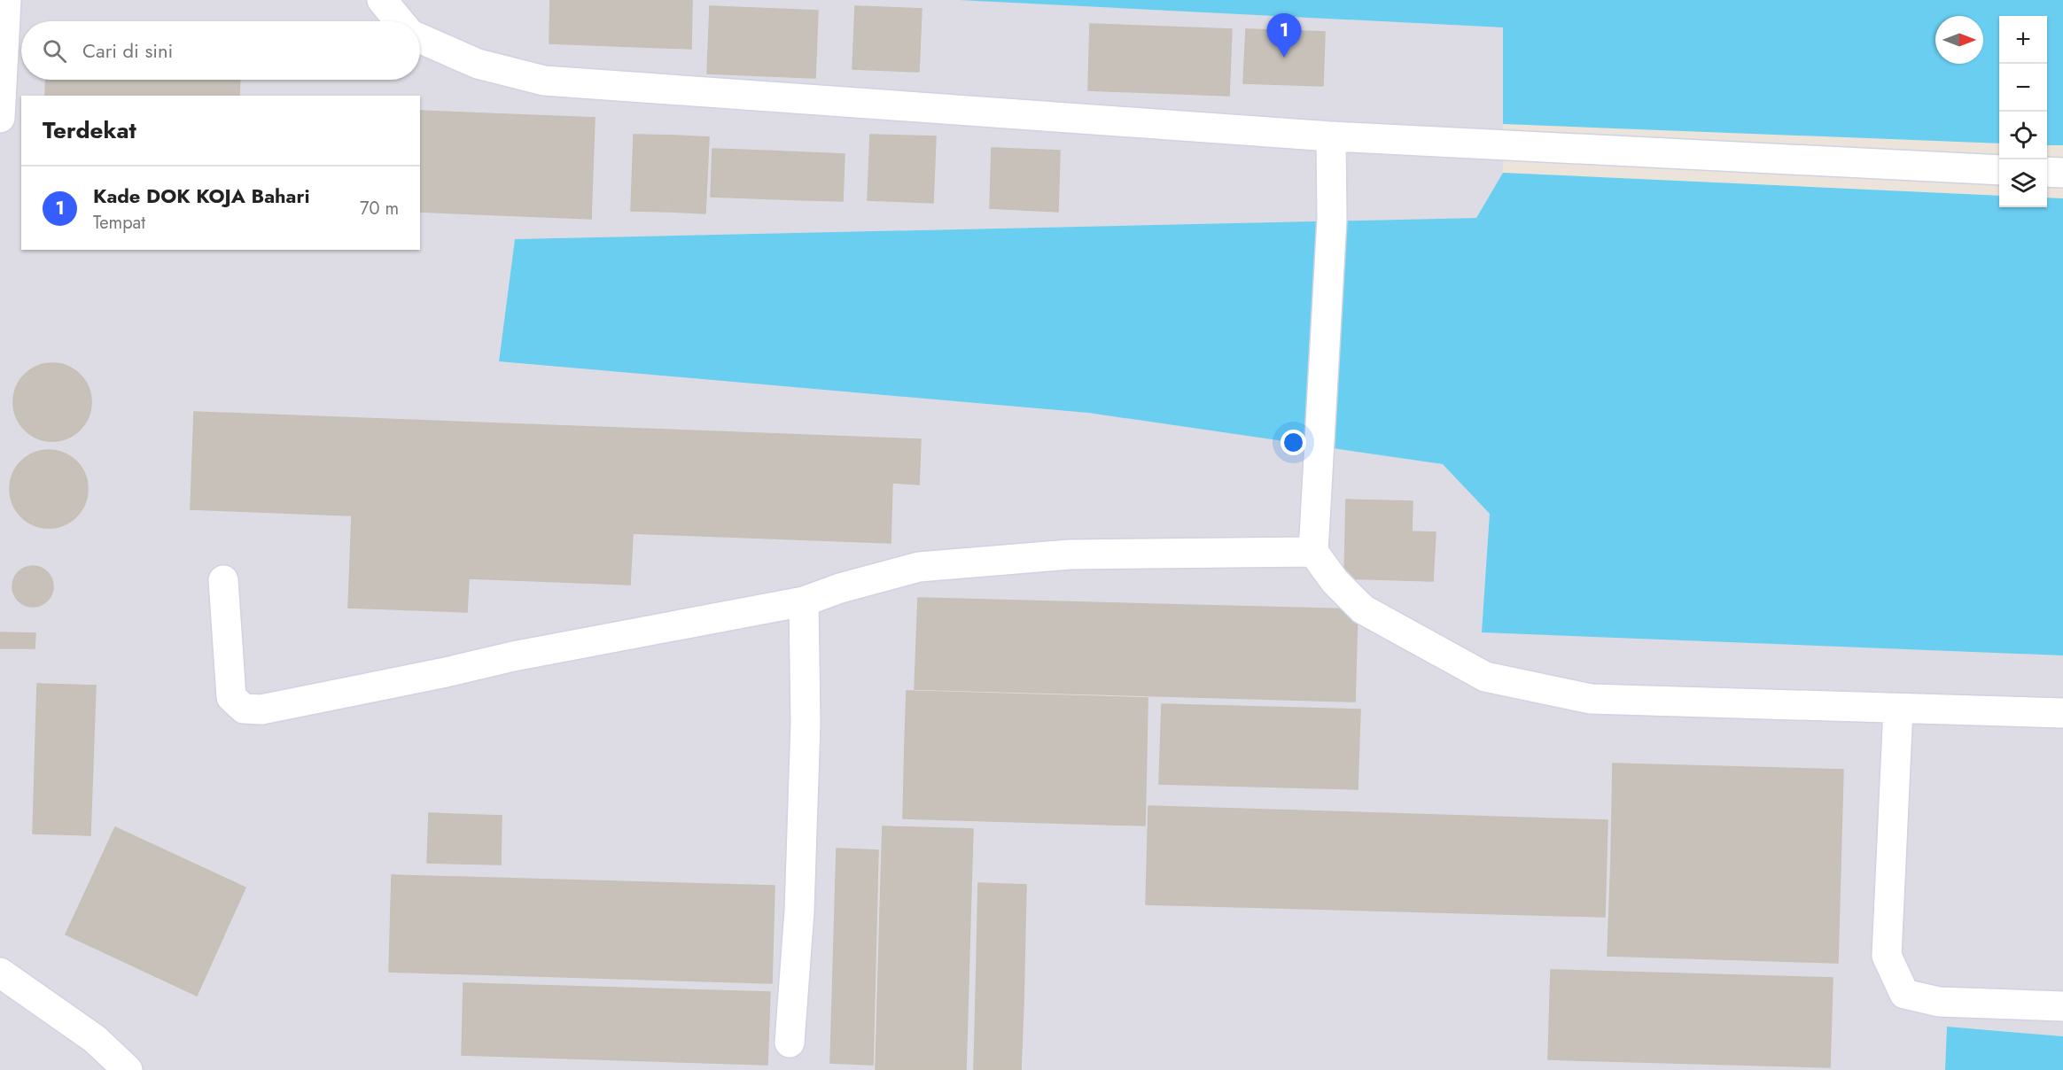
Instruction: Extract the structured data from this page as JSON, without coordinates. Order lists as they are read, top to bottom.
{
  "north": "right",
  "page": {
    "pins": "1",
    "map_buttons": ["+", "−"],
    "search": "Cari di sini",
    "heading": "Terdekat",
    "list": [
      {
        "mark": "1",
        "name": "Kade DOK KOJA Bahari",
        "note": "Tempat",
        "value": "70 m"
      }
    ]
  }
}
